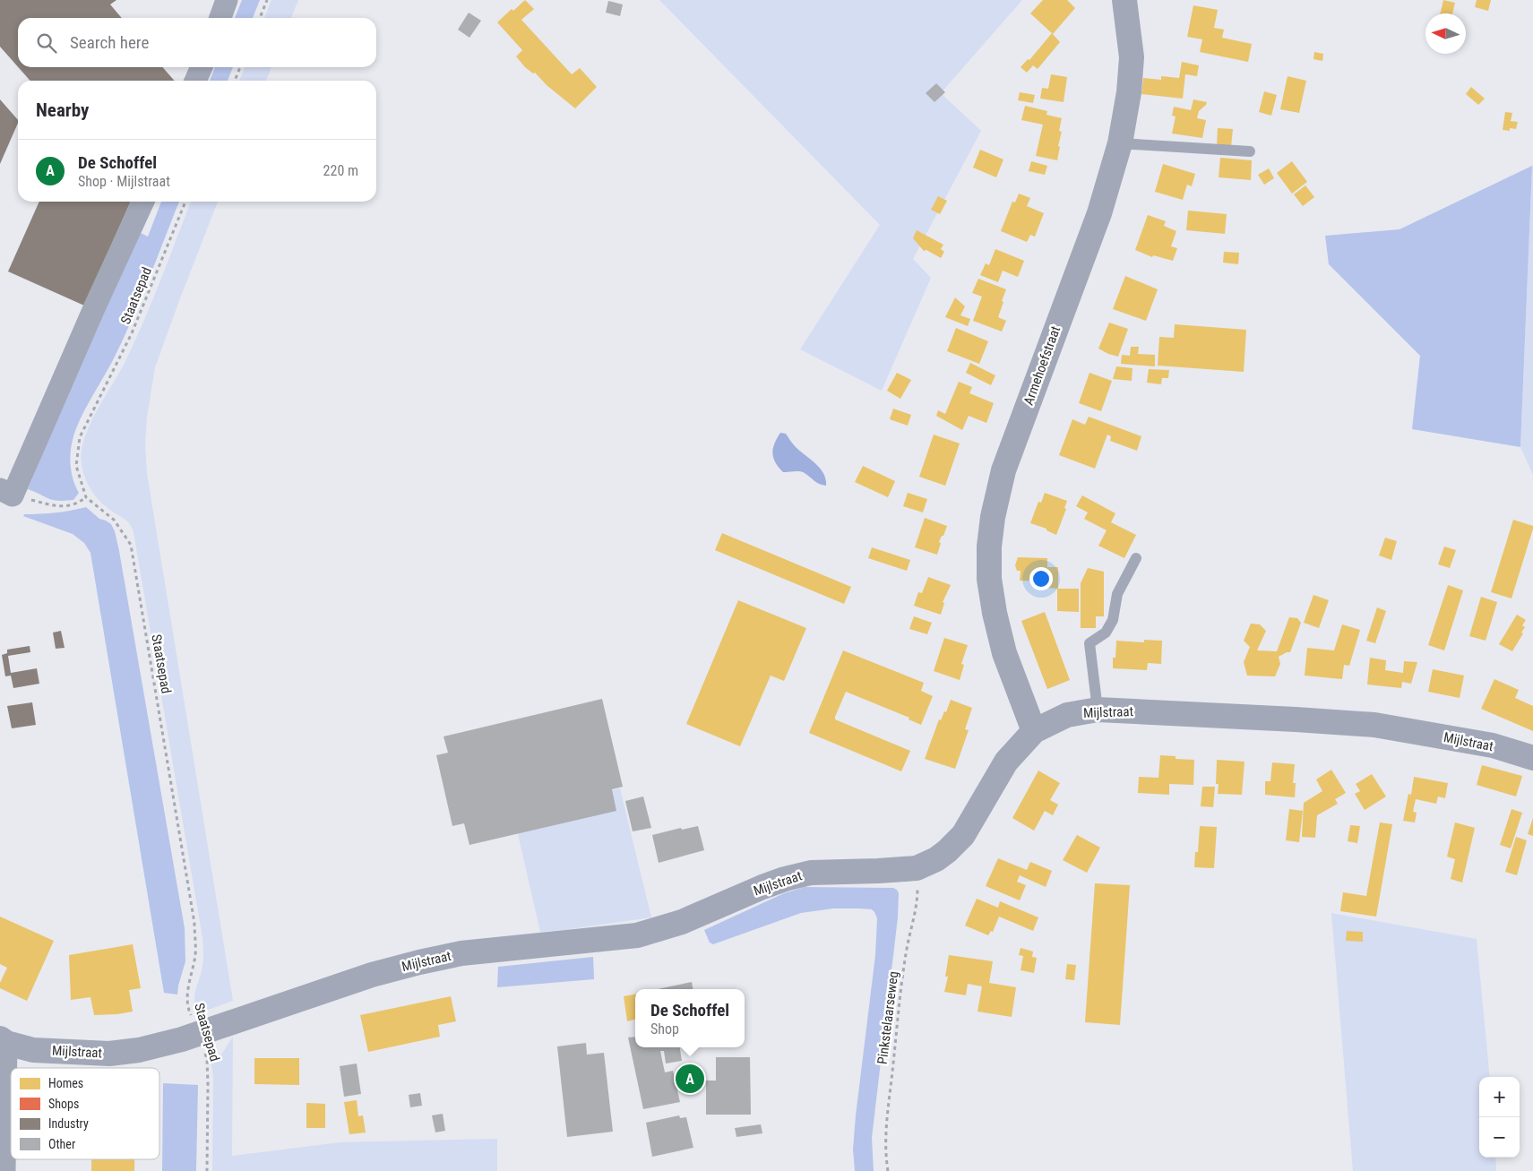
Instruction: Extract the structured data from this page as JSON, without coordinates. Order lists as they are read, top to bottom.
{
  "streets": {
    "street": ["Armehoefstraat", "Mijlstraat"],
    "path": ["Staatsepad", "Pinkstelaarseweg"]
  },
  "crossings": [
    ["Staatsepad", "Mijlstraat"],
    ["Armehoefstraat", "Mijlstraat"],
    ["Mijlstraat", "Pinkstelaarseweg"]
  ],
  "legend": [
    "Homes",
    "Shops",
    "Industry",
    "Other"
  ],
  "north": "left",
  "page": {
    "search": "Search here",
    "heading": "Nearby",
    "list": [
      {
        "mark": "A",
        "name": "De Schoffel",
        "note": "Shop · Mijlstraat",
        "value": "220 m"
      }
    ],
    "popup": ["De Schoffel", "Shop"],
    "pins": "A",
    "map_buttons": ["+", "−"]
  }
}
